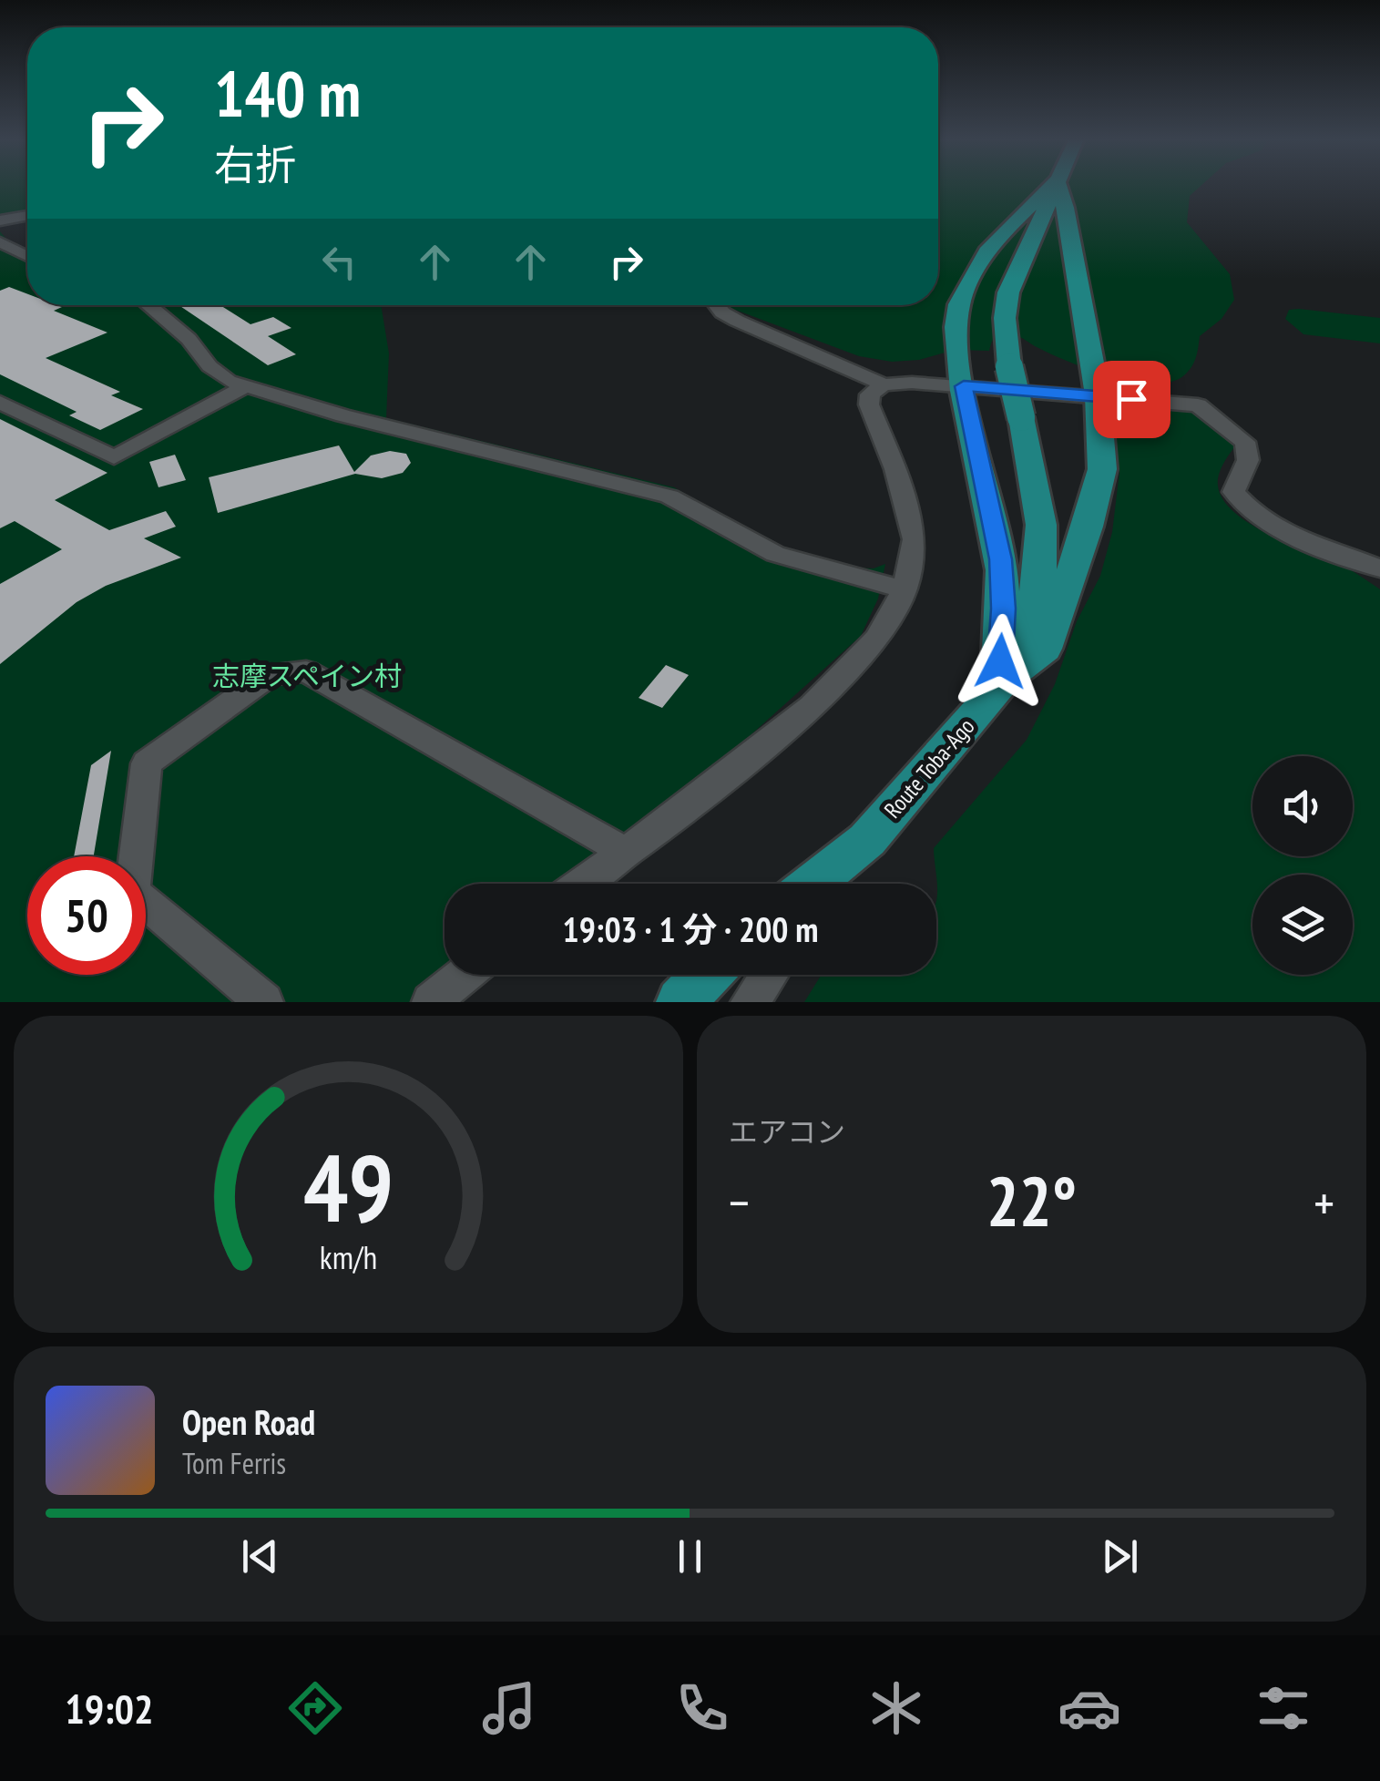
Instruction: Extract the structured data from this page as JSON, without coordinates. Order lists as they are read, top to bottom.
{
  "streets": {
    "main road": ["Route Toba-Ago"]
  },
  "parks": ["志摩スペイン村"],
  "page": {
    "turn": ["140 m", "右折"],
    "limit": "50",
    "trip": "19:03 · 1 分 · 200 m",
    "tile": "エアコン",
    "heat": ["−", "22°", "+"],
    "song": ["Open Road", "Tom Ferris"],
    "tabs": "19:02",
    "gauge": ["49", "km/h"]
  }
}
